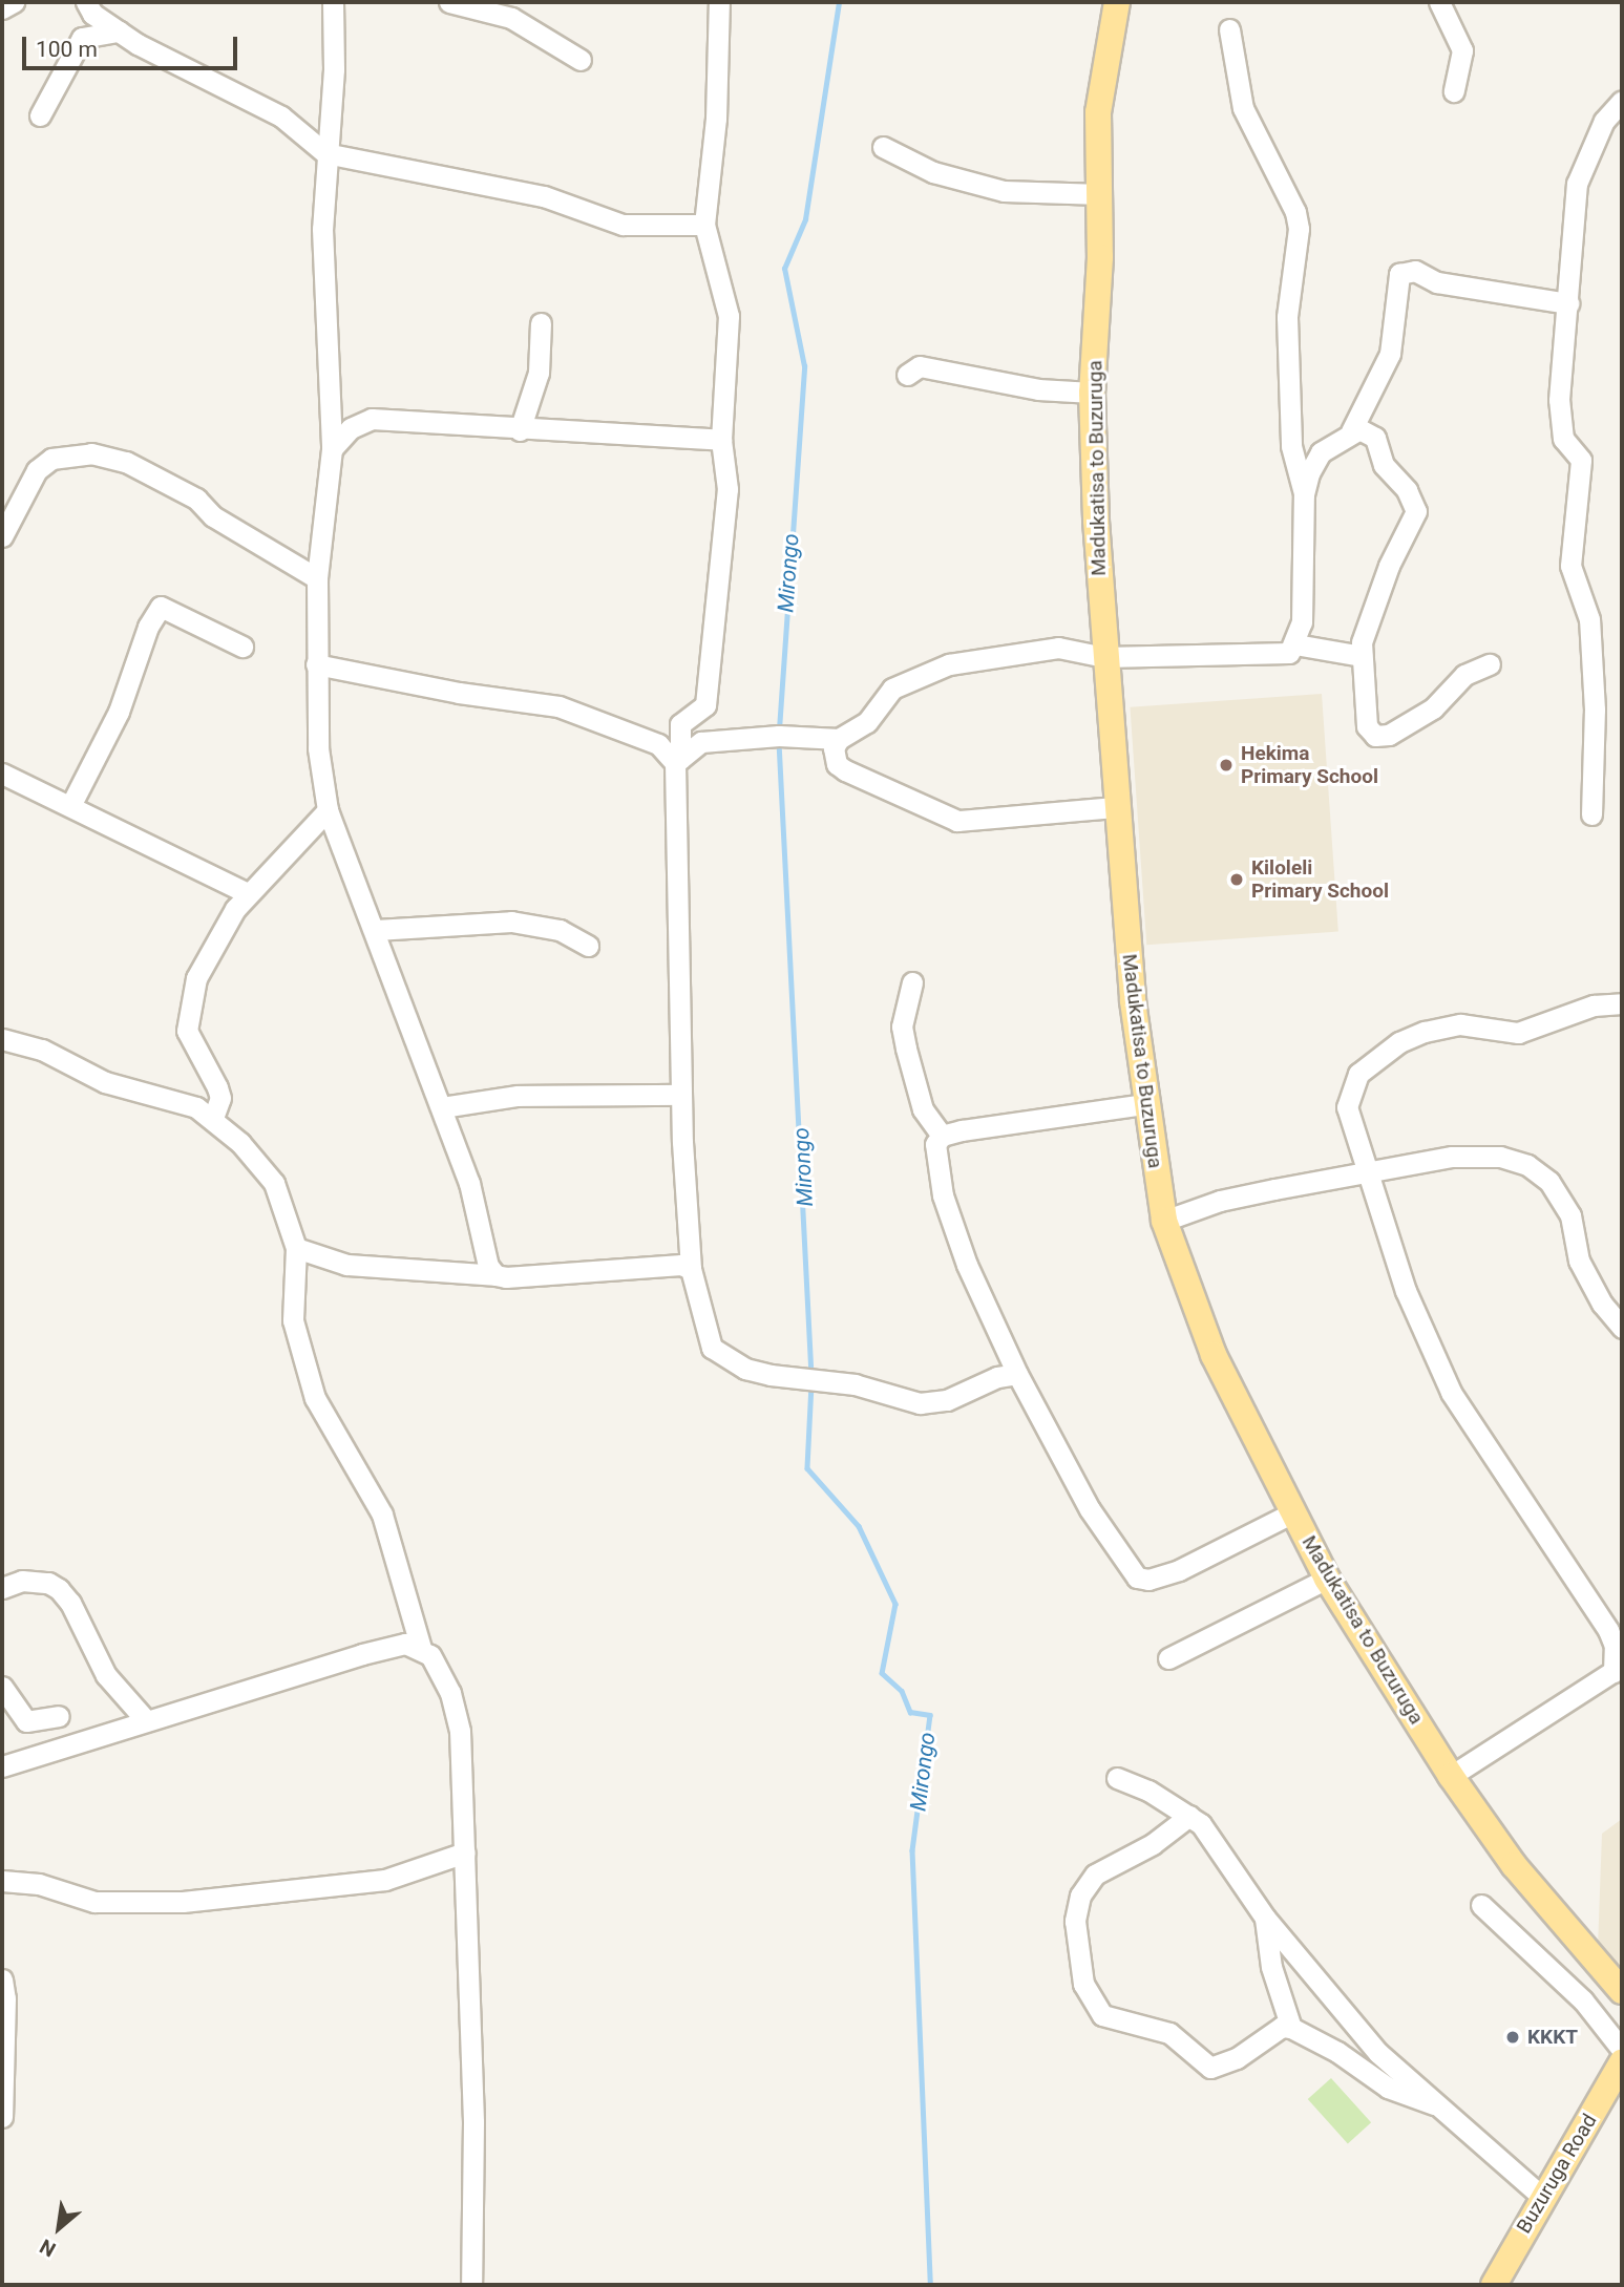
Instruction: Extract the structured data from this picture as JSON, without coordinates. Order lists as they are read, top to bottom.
{
  "streets": {
    "main road": ["Madukatisa to Buzuruga", "Buzuruga Road"]
  },
  "water": ["Mirongo"],
  "places": ["Hekima Primary School", "Kiloleli Primary School", "KKKT"],
  "scale_bar": "100 m",
  "north": "bottom left"
}
